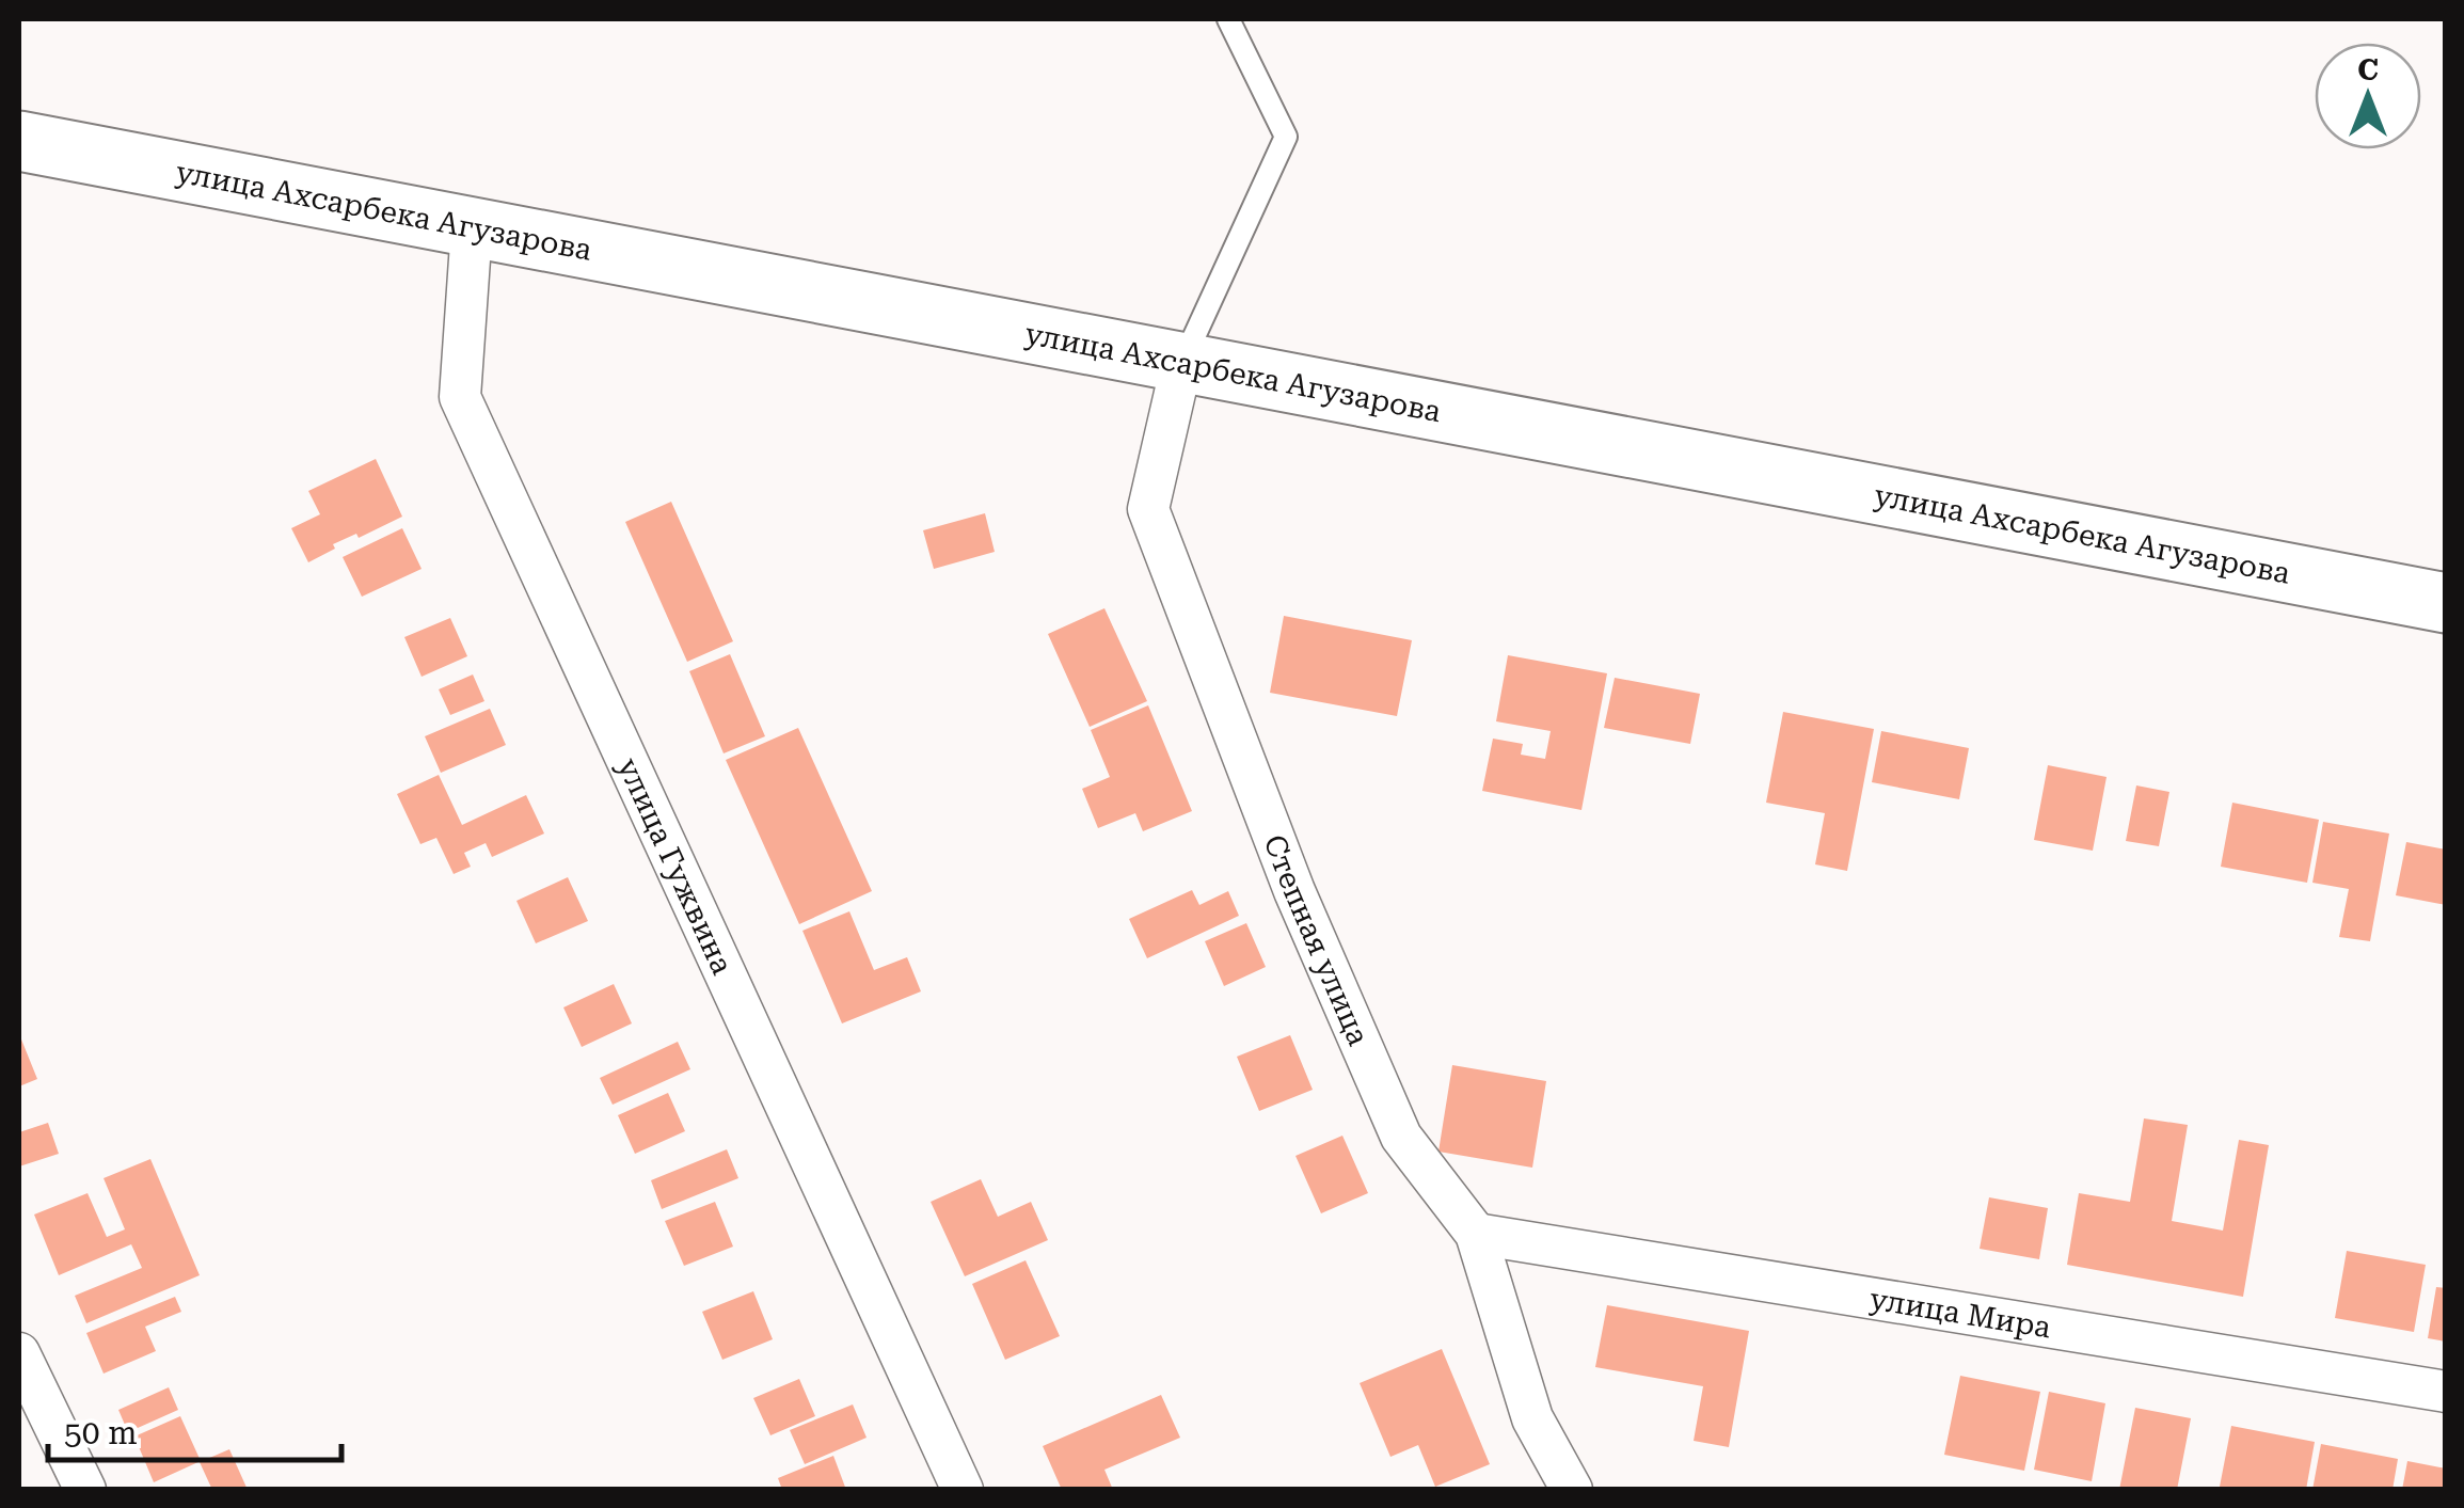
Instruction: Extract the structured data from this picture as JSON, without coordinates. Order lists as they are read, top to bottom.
{
  "streets": {
    "street": [
      "улица Ахсарбека Агузарова",
      "улица Гужвина",
      "Степная улица",
      "улица Мира"
    ]
  },
  "crossings": [
    ["улица Ахсарбека Агузарова", "улица Гужвина"],
    ["улица Ахсарбека Агузарова", "Степная улица"],
    ["Степная улица", "улица Мира"]
  ],
  "scale_bar": "50 m",
  "north": "top"
}
